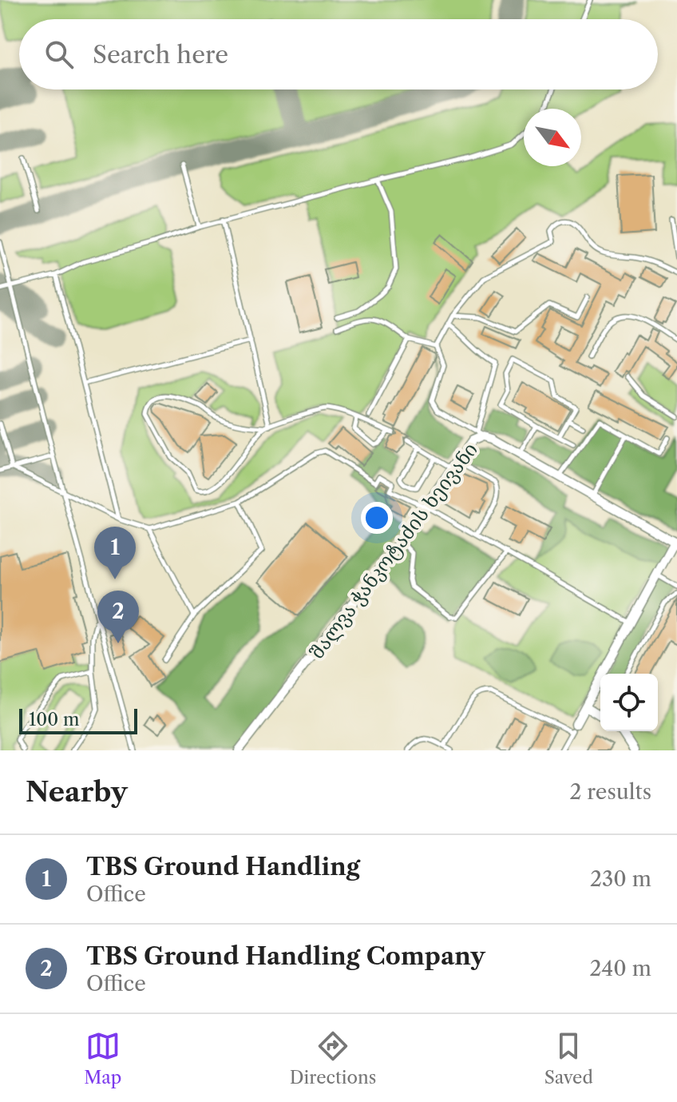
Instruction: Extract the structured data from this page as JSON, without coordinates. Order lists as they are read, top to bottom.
{
  "streets": {
    "street": ["შალვა ჭანკოტაძის ხეივანი"]
  },
  "scale_bar": "100 m",
  "north": "bottom right",
  "page": {
    "search": "Search here",
    "pins": ["1", "2"],
    "scale": "100 m",
    "heading": ["Nearby", "2 results"],
    "list": [
      {
        "mark": "1",
        "name": "TBS Ground Handling",
        "note": "Office",
        "value": "230 m"
      },
      {
        "mark": "2",
        "name": "TBS Ground Handling Company",
        "note": "Office",
        "value": "240 m"
      }
    ],
    "nav": ["Map", "Directions", "Saved"]
  }
}
